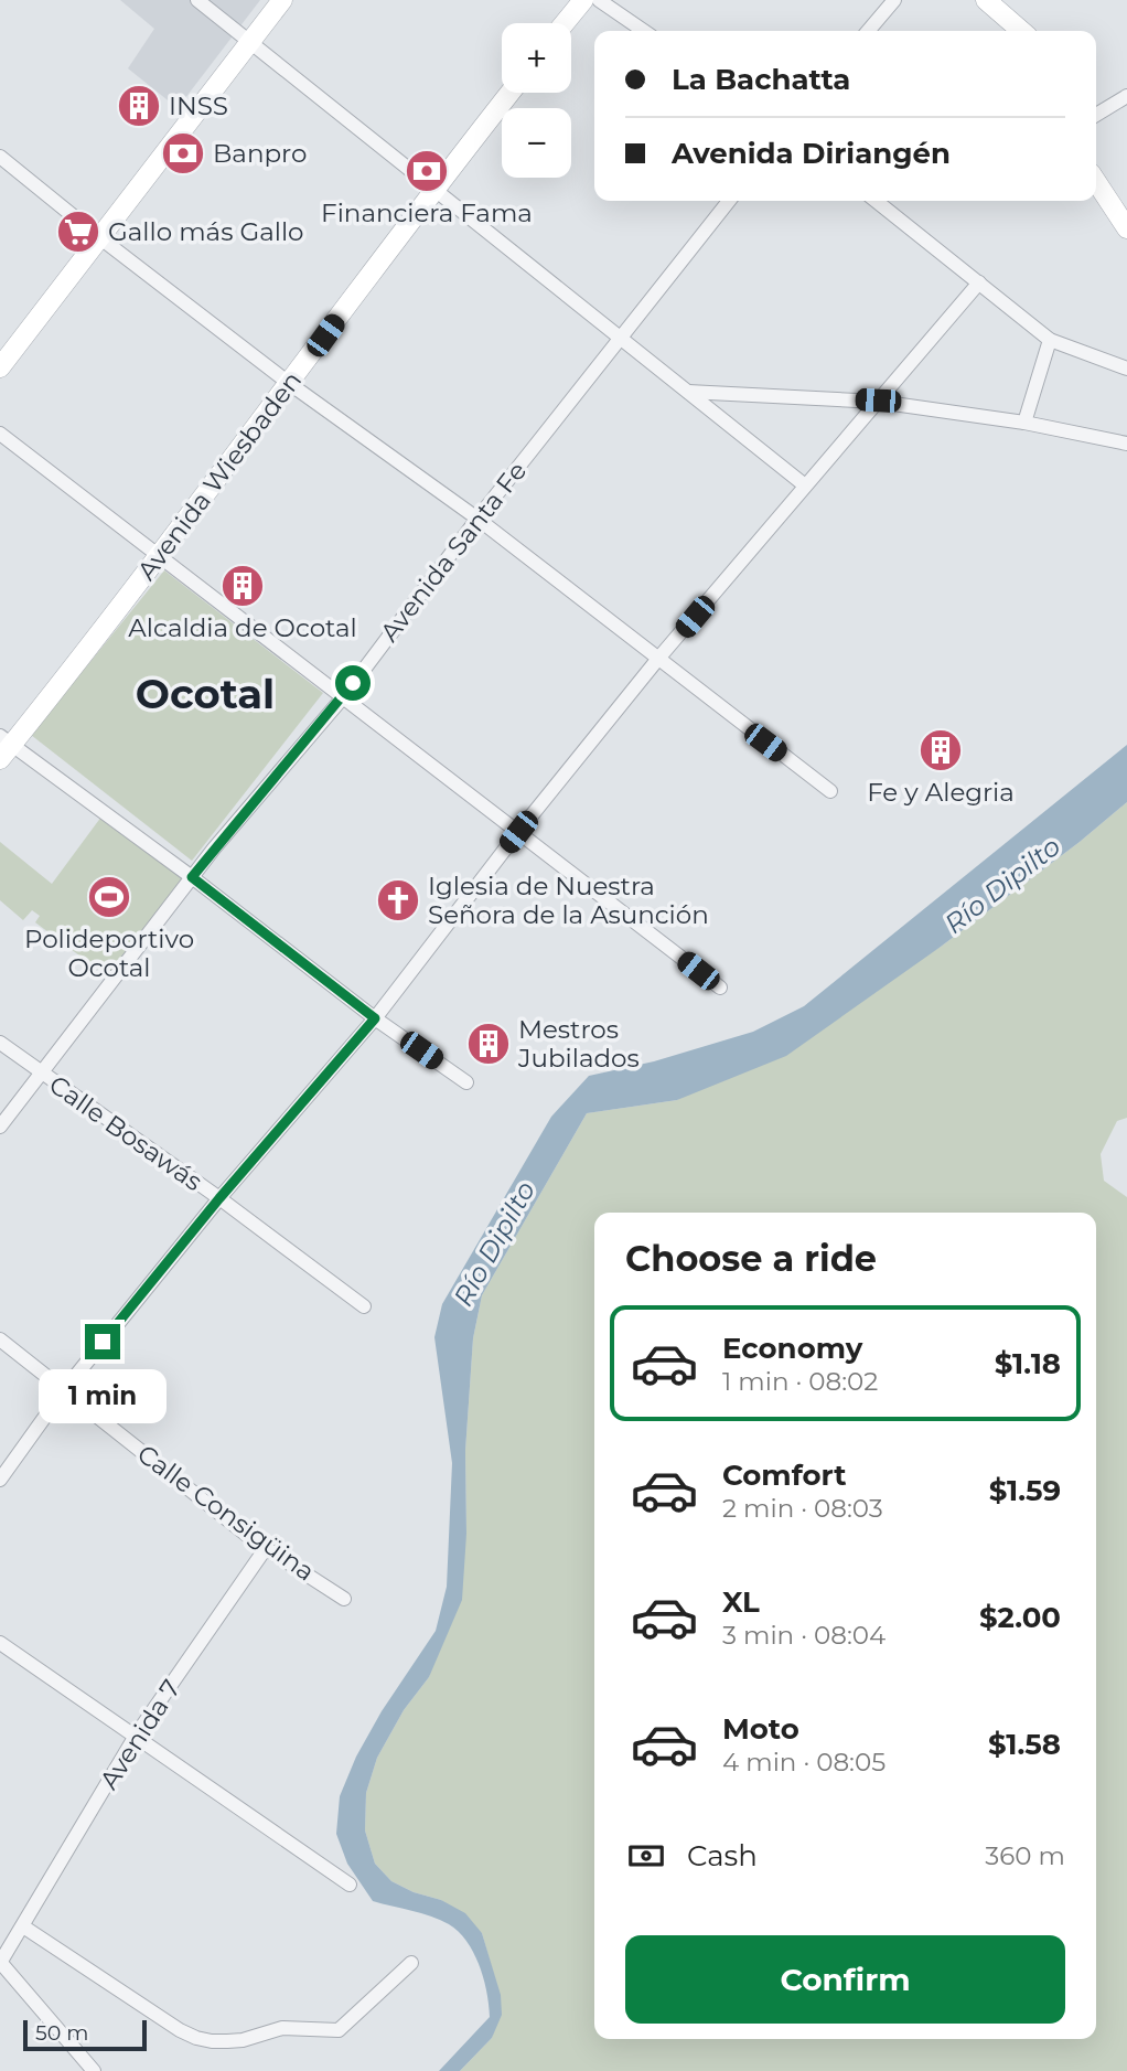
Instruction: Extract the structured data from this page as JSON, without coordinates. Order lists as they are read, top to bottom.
{
  "streets": {
    "street": [
      "Avenida Wiesbaden",
      "Avenida Santa Fe",
      "Calle Bosawás",
      "Calle Consigüina",
      "Avenida 7"
    ]
  },
  "crossings": [
    ["Avenida Santa Fe", "Calle Bosawás"],
    ["Calle Consigüina", "Avenida 7"]
  ],
  "districts": ["Ocotal"],
  "water": ["Río Dipilto"],
  "places": {
    "building": [
      "INSS",
      "Alcaldia de Ocotal",
      "Fe y Alegria",
      "Mestros Jubilados"
    ],
    "bank": ["Banpro", "Financiera Fama"],
    "supermarket": ["Gallo más Gallo"],
    "sports": ["Polideportivo Ocotal"],
    "church": ["Iglesia de Nuestra Señora de la Asunción"]
  },
  "scale_bar": "50 m",
  "page": {
    "map_buttons": ["+", "−"],
    "banner": ["La Bachatta", "Avenida Diriangén"],
    "heading": "Choose a ride",
    "list": [
      {
        "name": "Economy",
        "note": "1 min · 08:02",
        "value": "$1.18"
      },
      {
        "name": "Comfort",
        "note": "2 min · 08:03",
        "value": "$1.59"
      },
      {
        "name": "XL",
        "note": "3 min · 08:04",
        "value": "$2.00"
      },
      {
        "name": "Moto",
        "note": "4 min · 08:05",
        "value": "$1.58"
      }
    ],
    "bubble": "1 min",
    "pay": ["Cash", "360 m"],
    "buttons": "Confirm",
    "scale": "50 m"
  }
}
